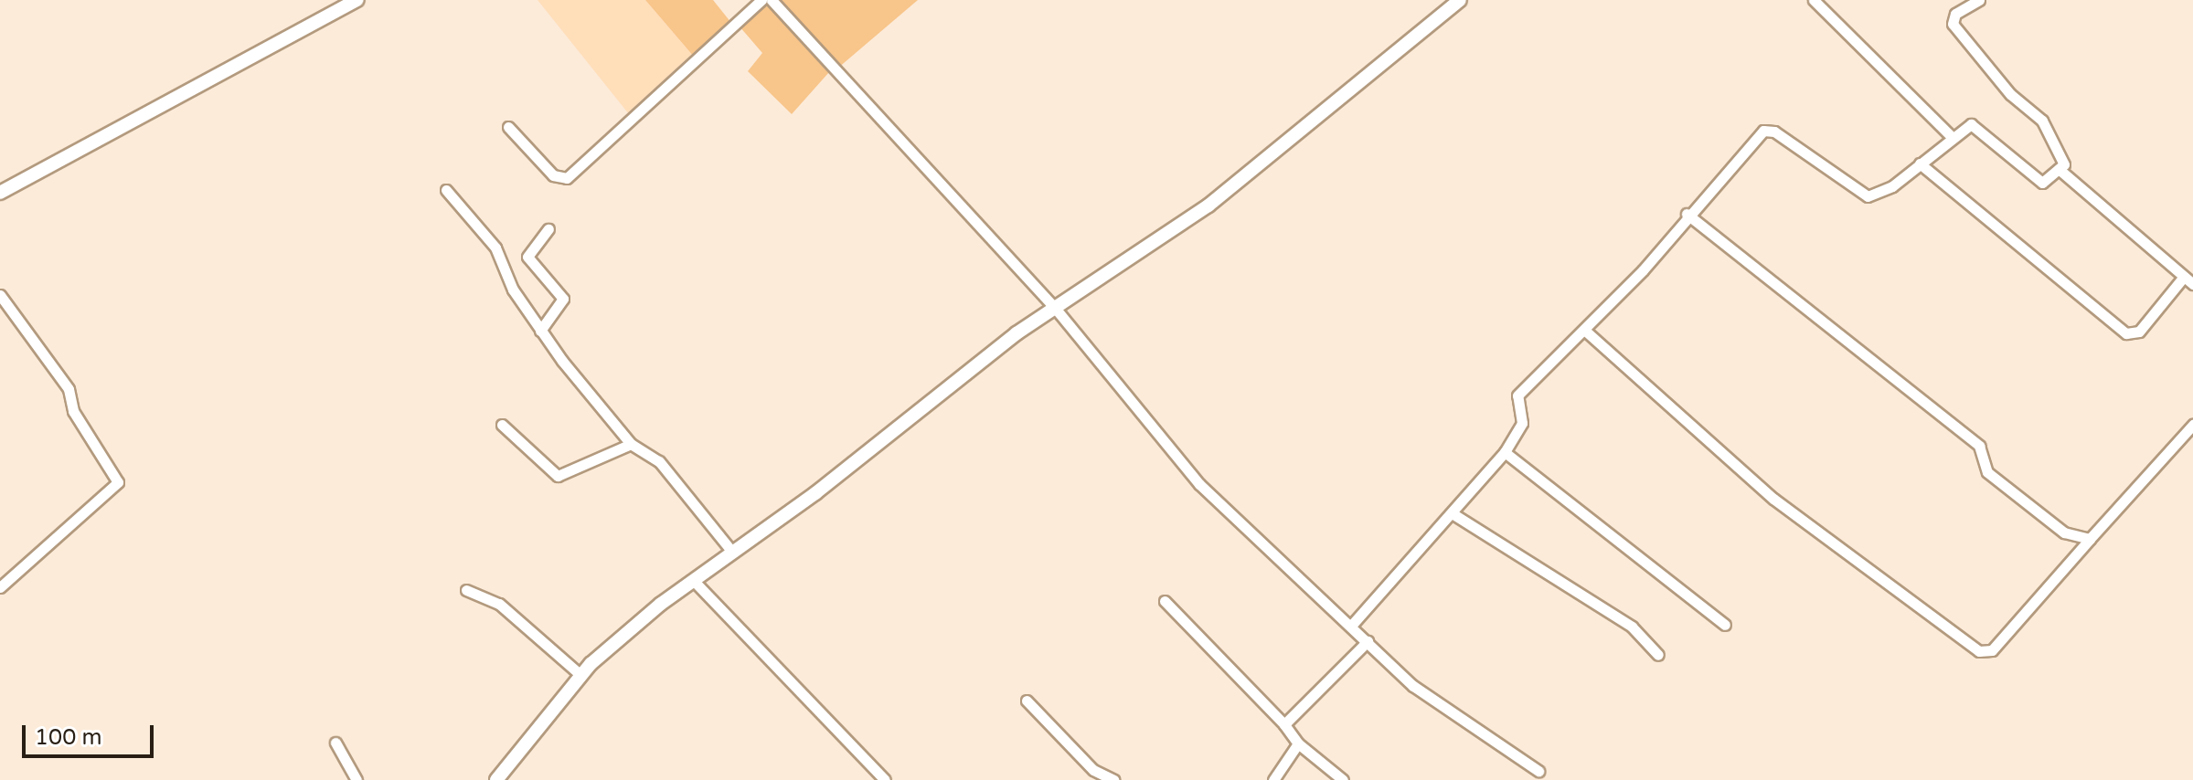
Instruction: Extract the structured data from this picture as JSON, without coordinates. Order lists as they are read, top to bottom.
{
  "scale_bar": "100 m"
}
